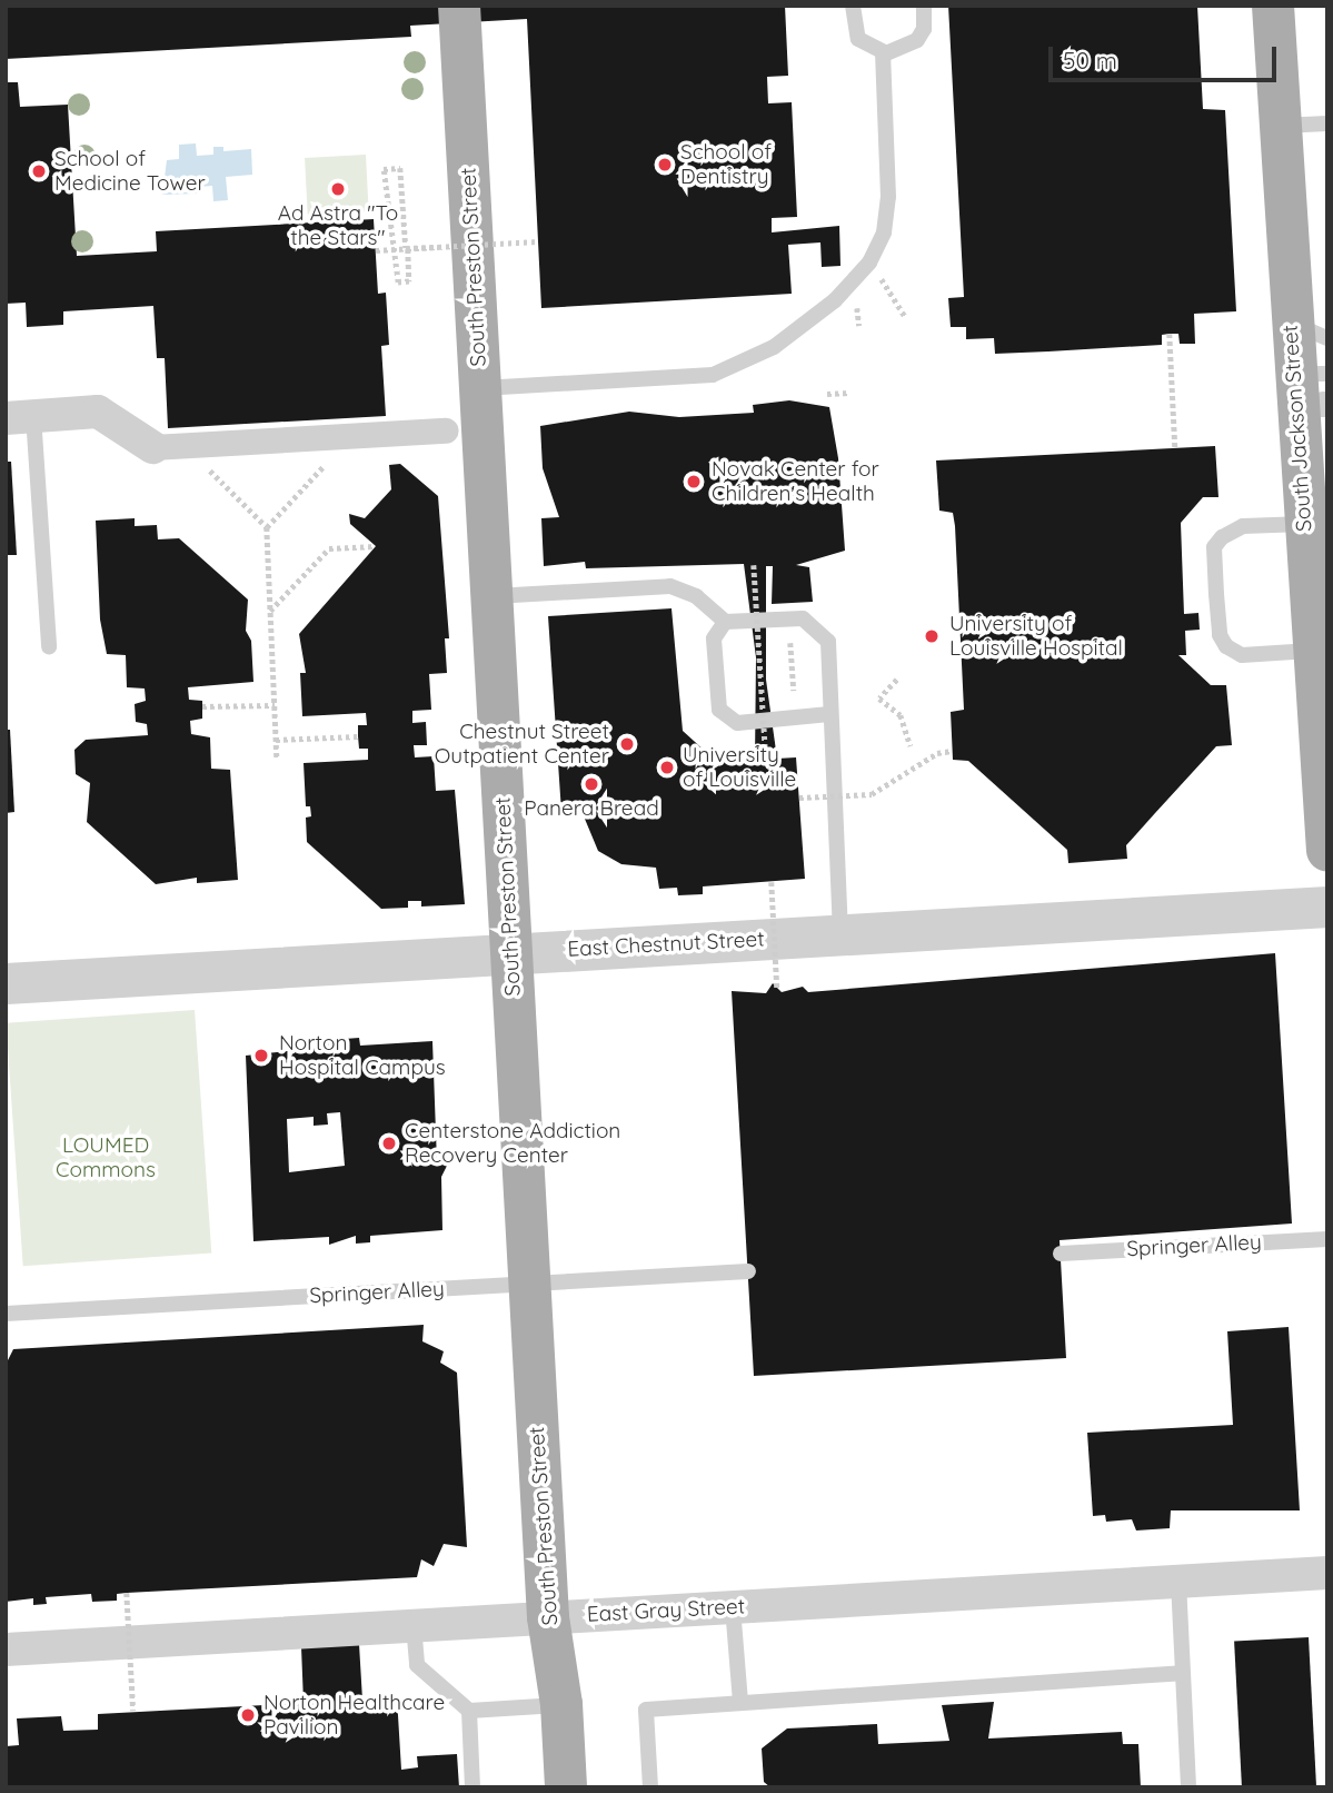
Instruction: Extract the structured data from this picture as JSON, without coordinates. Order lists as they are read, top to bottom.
{
  "streets": {
    "main road": ["South Preston Street", "South Jackson Street"],
    "street": ["East Chestnut Street", "East Gray Street"],
    "lane": ["Springer Alley"]
  },
  "crossings": [
    ["South Preston Street", "East Chestnut Street"],
    ["South Preston Street", "Springer Alley"],
    ["South Preston Street", "East Gray Street"]
  ],
  "parks": ["LOUMED Commons"],
  "places": [
    "School of Dentistry",
    "School of Medicine Tower",
    "Ad Astra \"To the Stars\"",
    "Novak Center for Children's Health",
    "University of Louisville Hospital",
    "Chestnut Street Outpatient Center",
    "University of Louisville",
    "Panera Bread",
    "Norton Hospital Campus",
    "Centerstone Addiction Recovery Center",
    "Norton Healthcare Pavilion"
  ],
  "scale_bar": "50 m"
}
